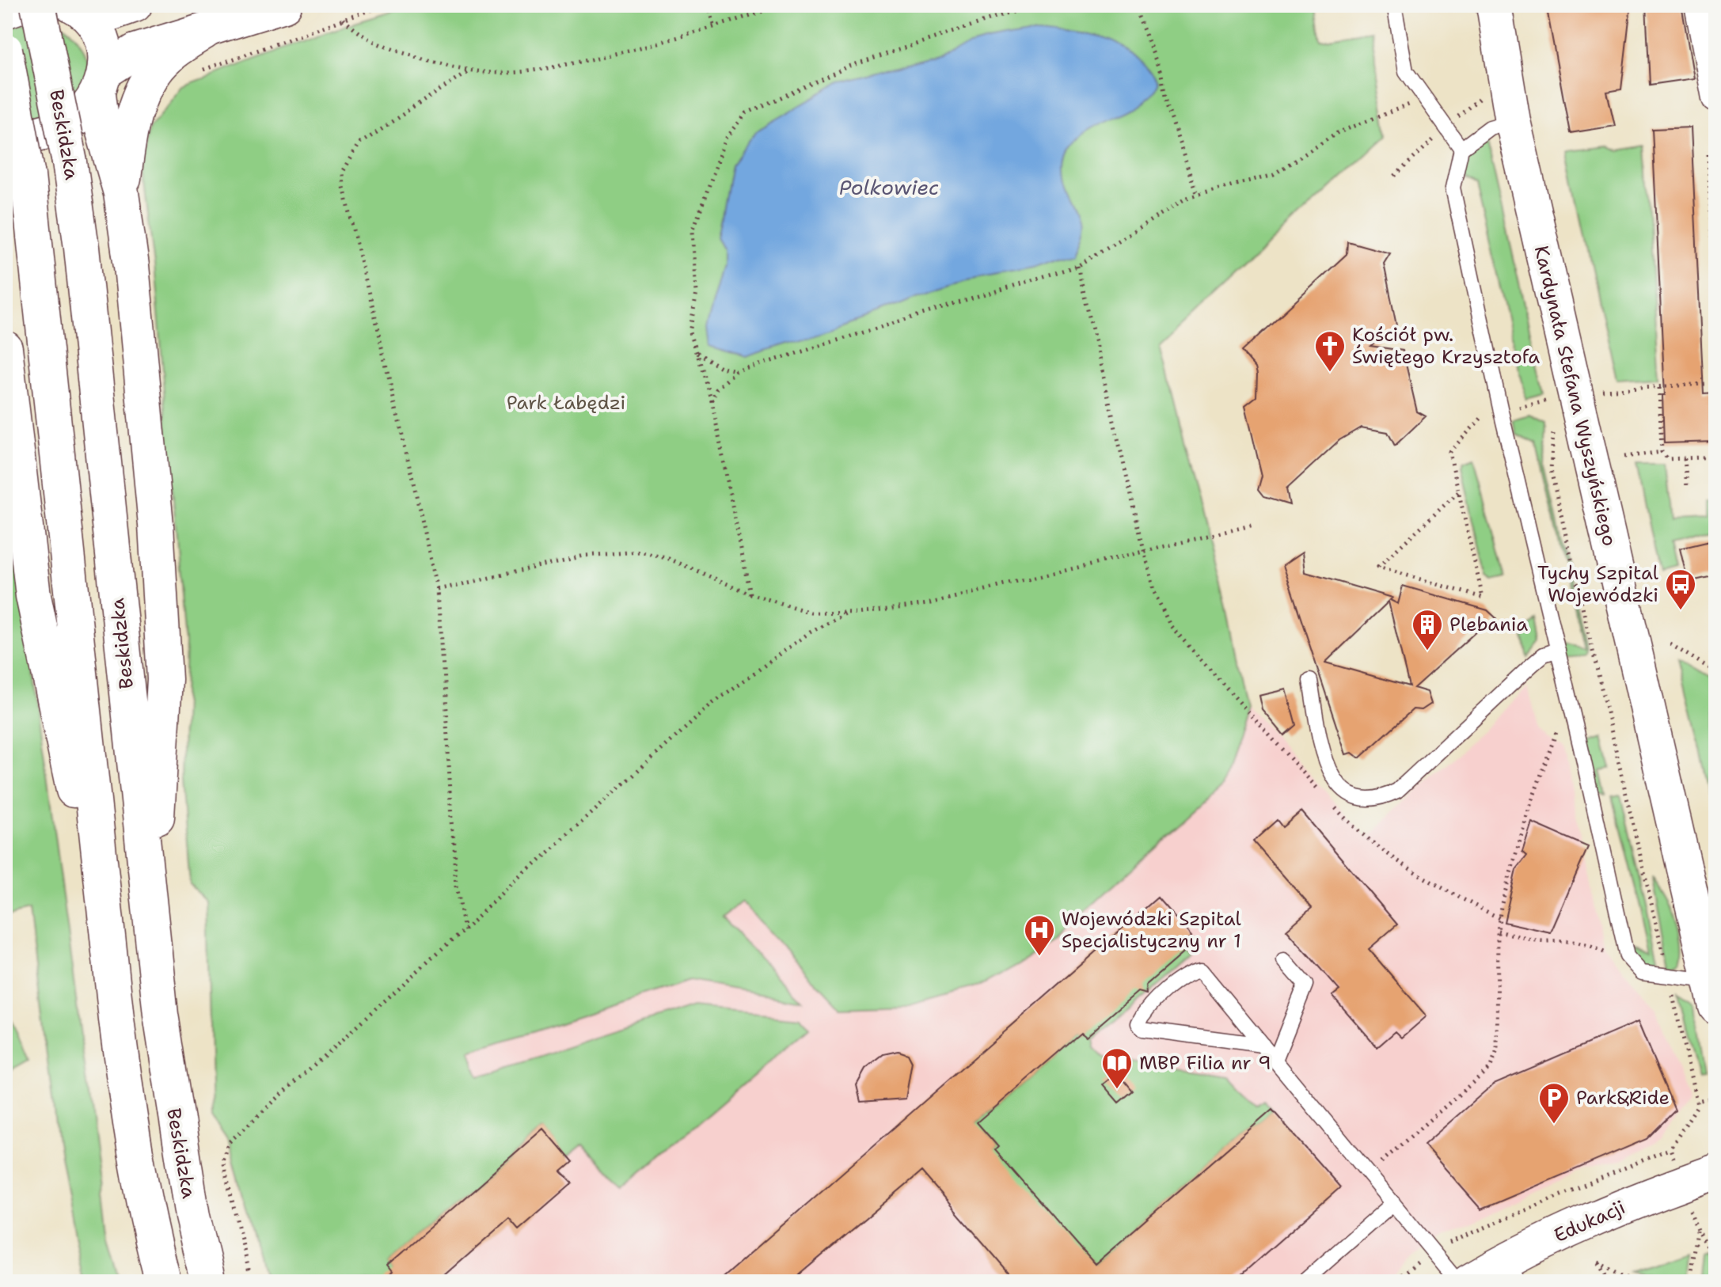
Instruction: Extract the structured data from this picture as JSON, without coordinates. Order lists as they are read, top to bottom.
{
  "streets": {
    "main road": ["Beskidzka", "Kardynała Stefana Wyszyńskiego", "Edukacji"]
  },
  "water": ["Polkowiec"],
  "parks": ["Park Łabędzi"],
  "places": {
    "church": ["Kościół pw. Świętego Krzysztofa"],
    "bus stop": ["Tychy Szpital Wojewódzki"],
    "building": ["Plebania"],
    "hospital": ["Wojewódzki Szpital Specjalistyczny nr 1"],
    "library": ["MBP Filia nr 9"],
    "parking": ["Park&Ride"]
  }
}
